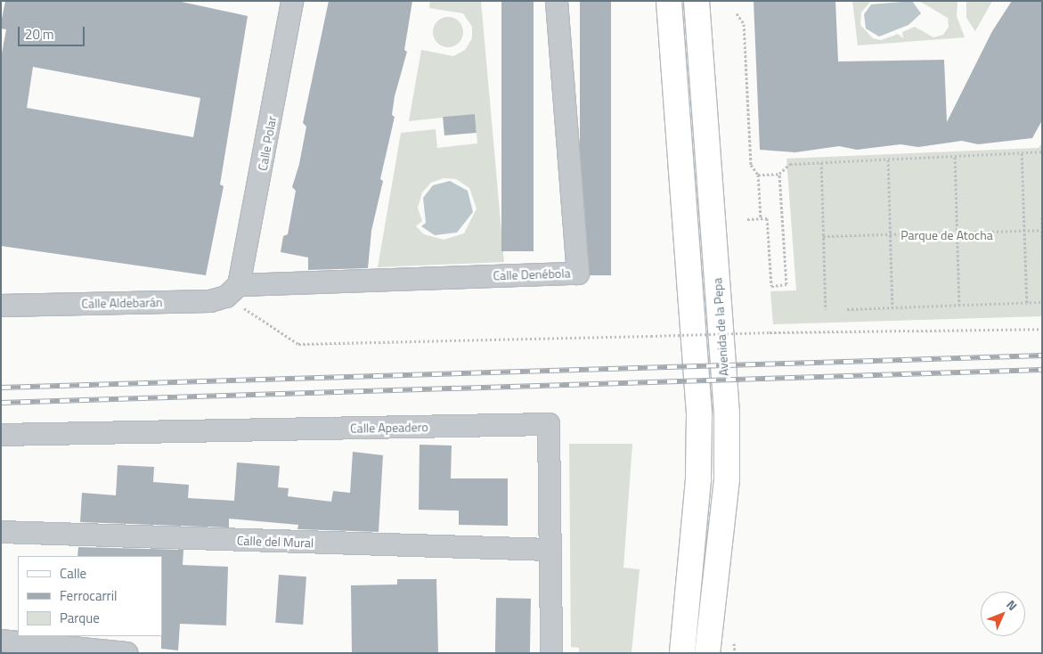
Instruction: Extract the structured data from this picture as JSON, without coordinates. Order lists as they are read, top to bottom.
{
  "streets": {
    "main road": ["Avenida de la Pepa"],
    "street": [
      "Calle Polar",
      "Calle Denébola",
      "Calle Aldebarán",
      "Calle Apeadero",
      "Calle del Mural"
    ]
  },
  "crossings": [
    ["Calle Polar", "Calle Denébola"],
    ["Calle Polar", "Calle Aldebarán"],
    ["Calle Denébola", "Calle Aldebarán"],
    ["Calle Apeadero", "Calle del Mural"]
  ],
  "parks": ["Parque de Atocha"],
  "legend": ["Calle", "Ferrocarril", "Parque"],
  "scale_bar": "20 m",
  "north": "top right"
}
